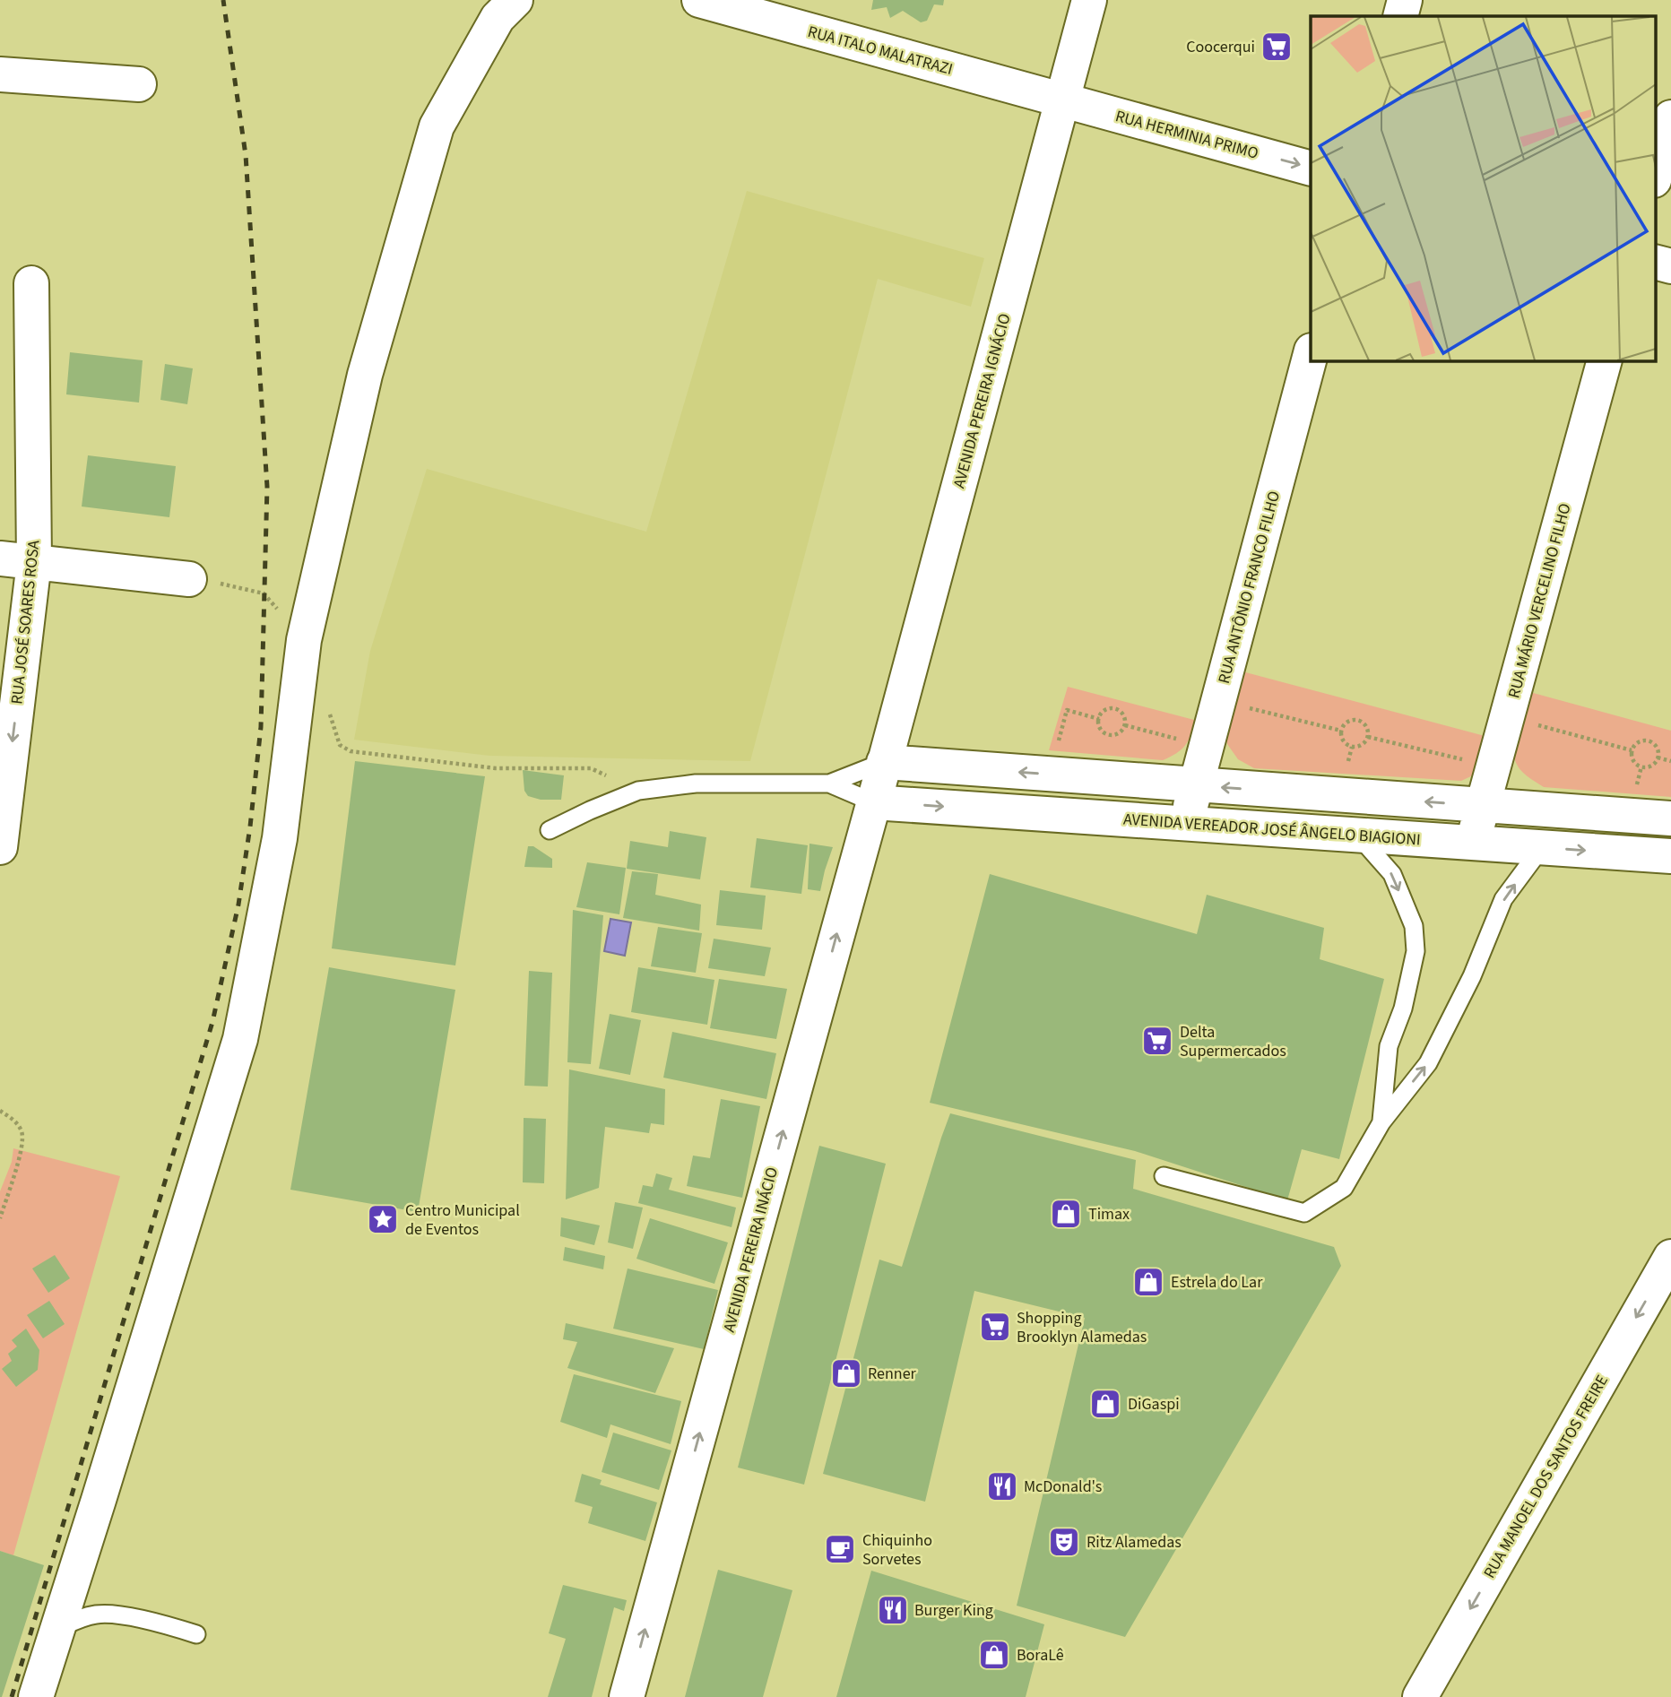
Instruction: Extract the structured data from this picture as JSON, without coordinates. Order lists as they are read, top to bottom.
{
  "streets": {
    "street": [
      "RUA ITALO MALATRAZI",
      "RUA HERMINIA PRIMO",
      "AVENIDA PEREIRA IGNÁCIO",
      "RUA ANTÔNIO FRANCO FILHO",
      "RUA MÁRIO VERCELINO FILHO",
      "RUA JOSÉ SOARES ROSA",
      "AVENIDA VEREADOR JOSÉ ÂNGELO BIAGIONI",
      "AVENIDA PEREIRA INÁCIO",
      "RUA MANOEL DOS SANTOS FREIRE"
    ]
  },
  "crossings": [
    ["RUA ITALO MALATRAZI", "RUA HERMINIA PRIMO"],
    ["RUA ITALO MALATRAZI", "AVENIDA PEREIRA IGNÁCIO"],
    ["RUA HERMINIA PRIMO", "AVENIDA PEREIRA IGNÁCIO"],
    ["AVENIDA PEREIRA IGNÁCIO", "AVENIDA VEREADOR JOSÉ ÂNGELO BIAGIONI"],
    ["AVENIDA PEREIRA IGNÁCIO", "AVENIDA PEREIRA INÁCIO"],
    ["RUA ANTÔNIO FRANCO FILHO", "AVENIDA VEREADOR JOSÉ ÂNGELO BIAGIONI"],
    ["RUA MÁRIO VERCELINO FILHO", "AVENIDA VEREADOR JOSÉ ÂNGELO BIAGIONI"],
    ["AVENIDA VEREADOR JOSÉ ÂNGELO BIAGIONI", "AVENIDA PEREIRA INÁCIO"]
  ],
  "one_way": ["RUA HERMINIA PRIMO", "AVENIDA PEREIRA INÁCIO", "RUA MANOEL DOS SANTOS FREIRE"],
  "places": {
    "supermarket": ["Coocerqui", "Delta Supermercados", "Shopping Brooklyn Alamedas"],
    "shop": [
      "Timax",
      "Estrela do Lar",
      "Renner",
      "DiGaspi",
      "BoraLê"
    ],
    "place": ["Centro Municipal de Eventos"],
    "restaurant": ["McDonald's", "Burger King"],
    "theatre": ["Ritz Alamedas"],
    "cafe": ["Chiquinho Sorvetes"]
  }
}
